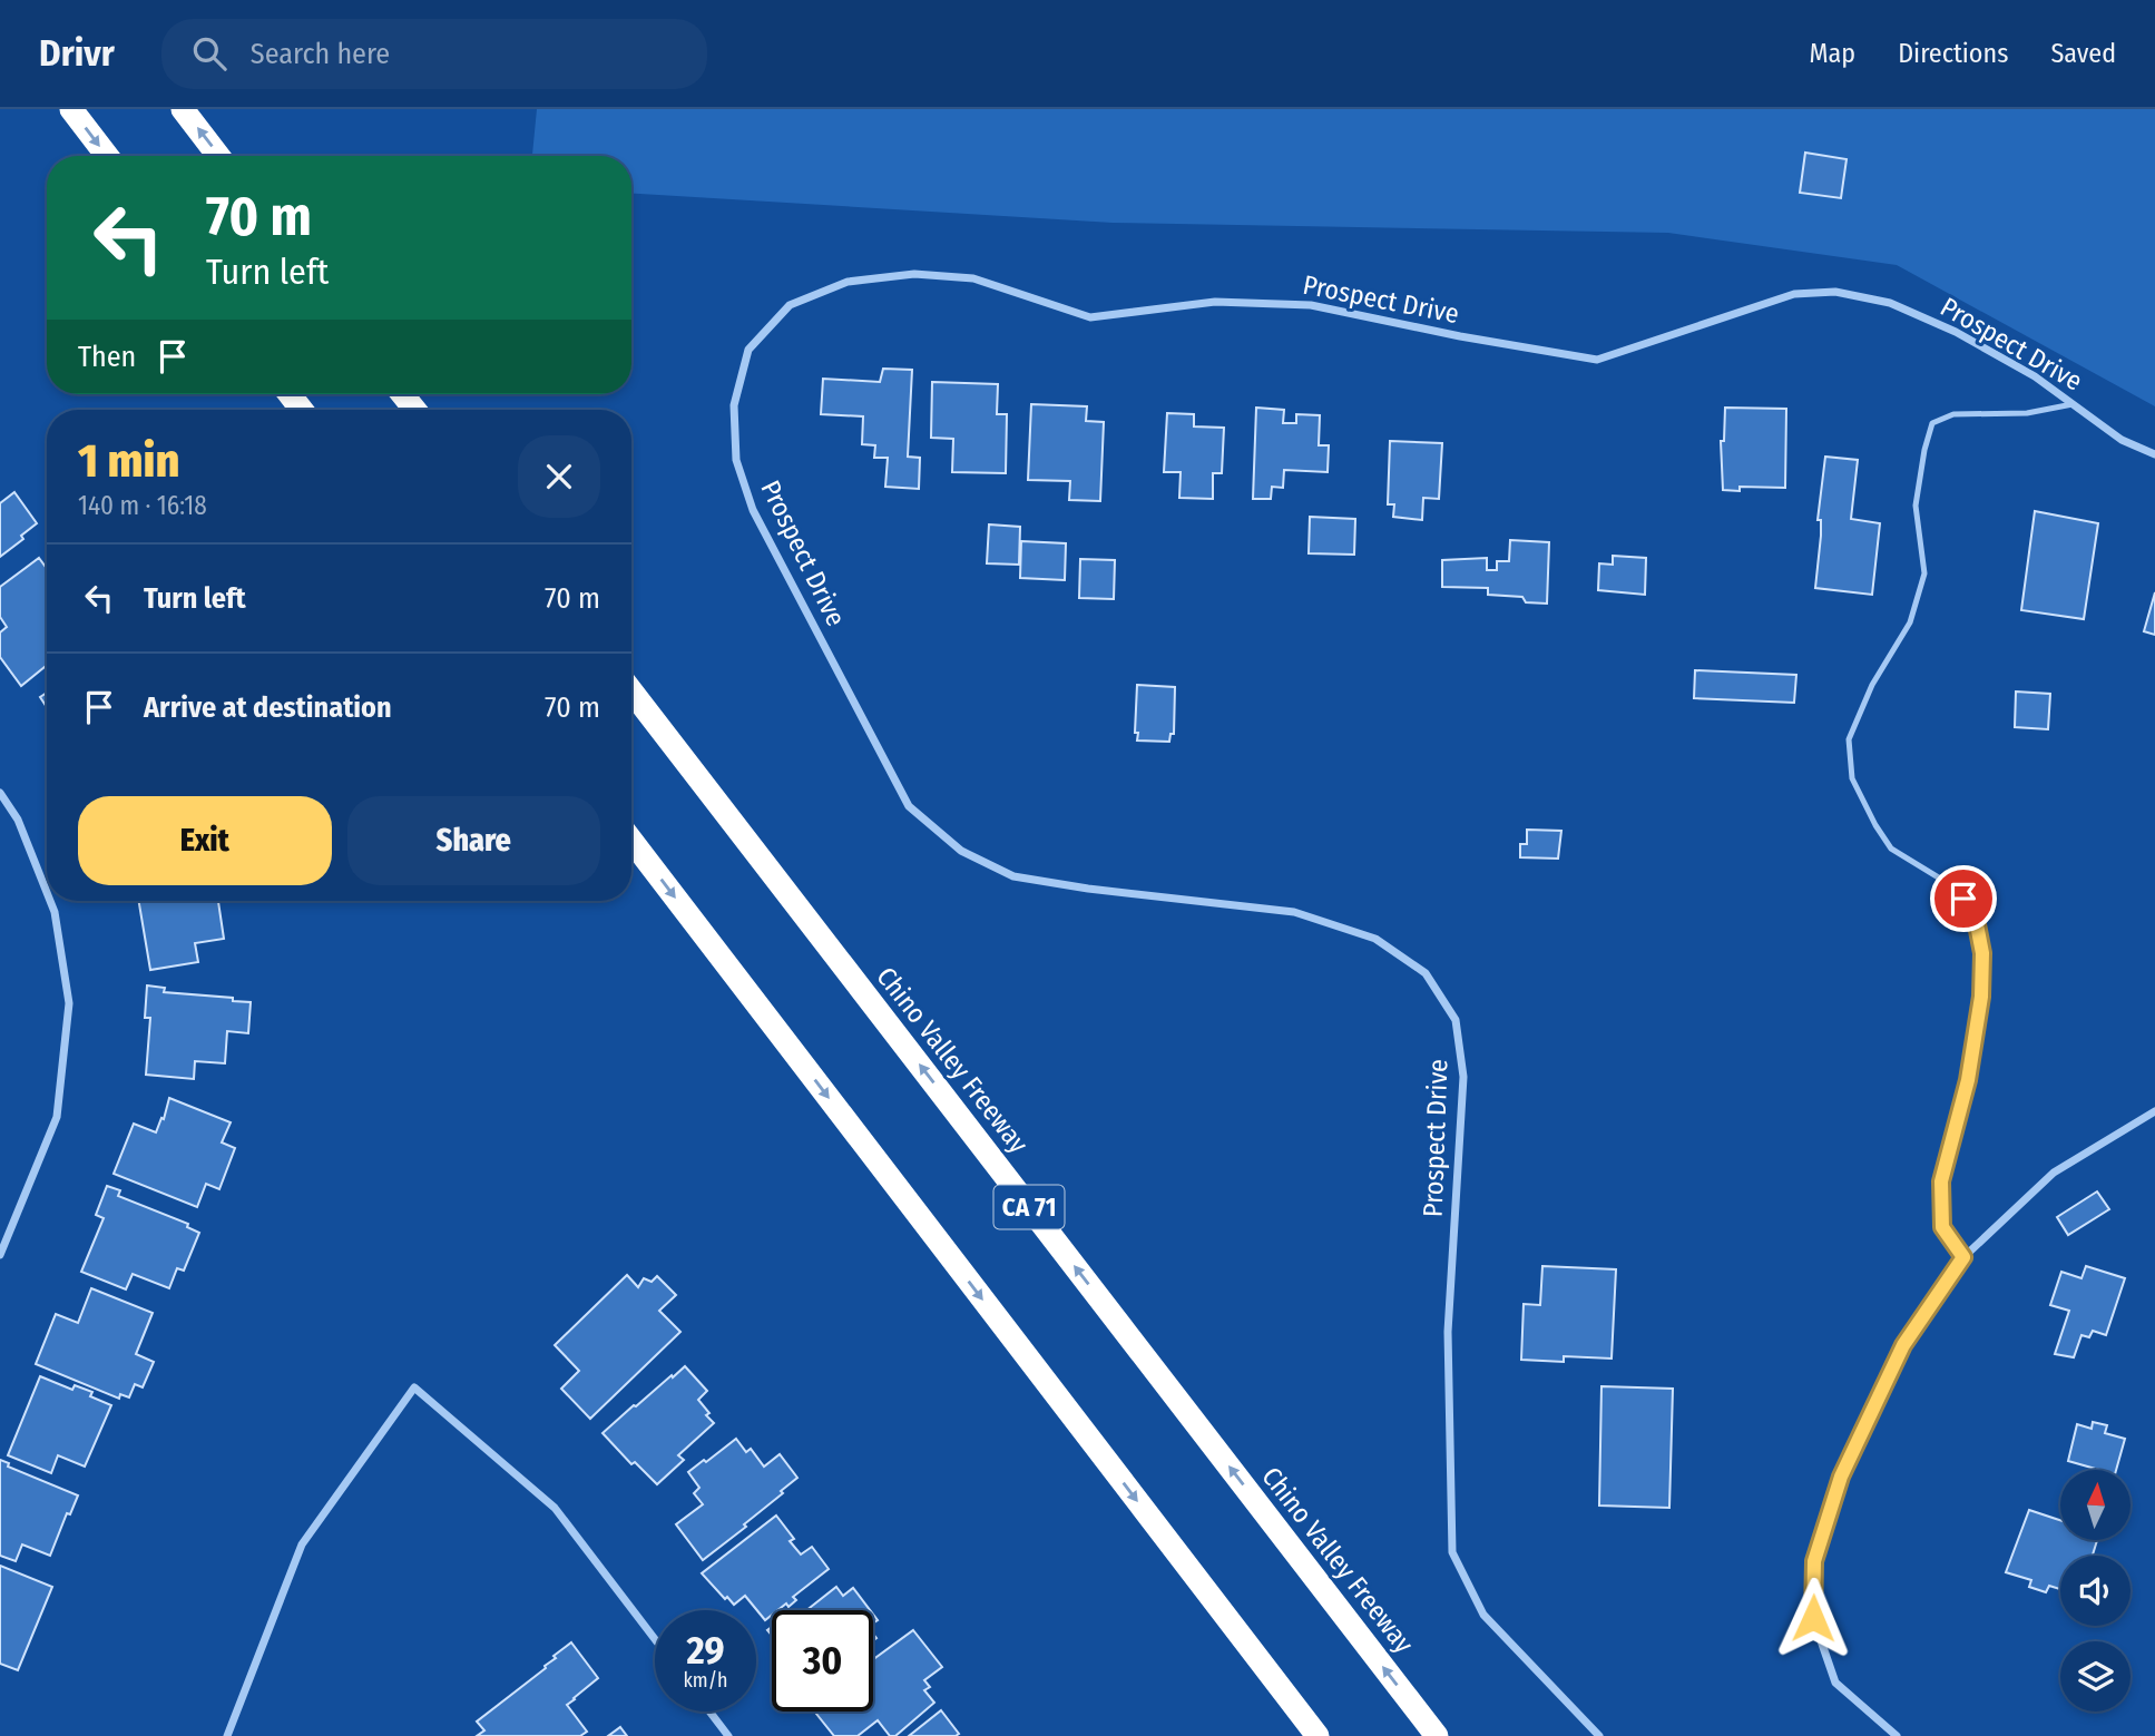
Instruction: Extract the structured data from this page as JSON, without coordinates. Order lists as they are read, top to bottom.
{
  "streets": {
    "highway": ["Chino Valley Freeway", "CA 71"],
    "street": ["Prospect Drive"]
  },
  "north": "top",
  "page": {
    "header": "Drivr",
    "search": "Search here",
    "nav": ["Map", "Directions", "Saved"],
    "turn": ["70 m", "Turn left"],
    "then": "Then",
    "heading": ["1 min", "140 m · 16:18"],
    "list": [
      {
        "name": "Turn left",
        "value": "70 m"
      },
      {
        "name": "Arrive at destination",
        "value": "70 m"
      }
    ],
    "buttons": ["Exit", "Share"],
    "speed": "29 km/h",
    "limit": "30"
  }
}
